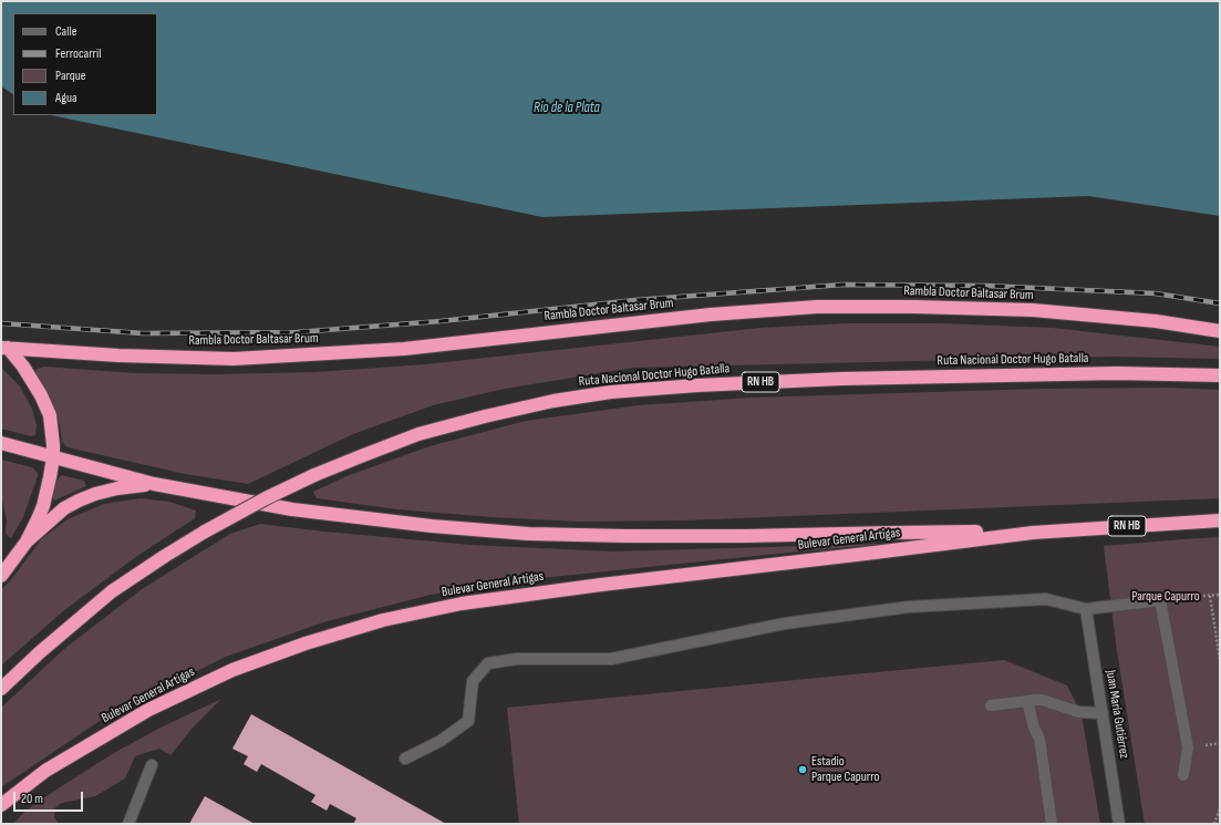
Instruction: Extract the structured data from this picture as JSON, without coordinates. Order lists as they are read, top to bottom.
{
  "streets": {
    "highway": [
      "Rambla Doctor Baltasar Brum",
      "Ruta Nacional Doctor Hugo Batalla",
      "RN HB",
      "Bulevar General Artigas"
    ],
    "street": ["Juan María Gutiérrez"]
  },
  "crossings": [
    ["RN HB", "Bulevar General Artigas"]
  ],
  "water": ["Río de la Plata"],
  "parks": ["Parque Capurro"],
  "places": ["Estadio Parque Capurro"],
  "legend": [
    "Calle",
    "Ferrocarril",
    "Parque",
    "Agua"
  ],
  "scale_bar": "20 m"
}
